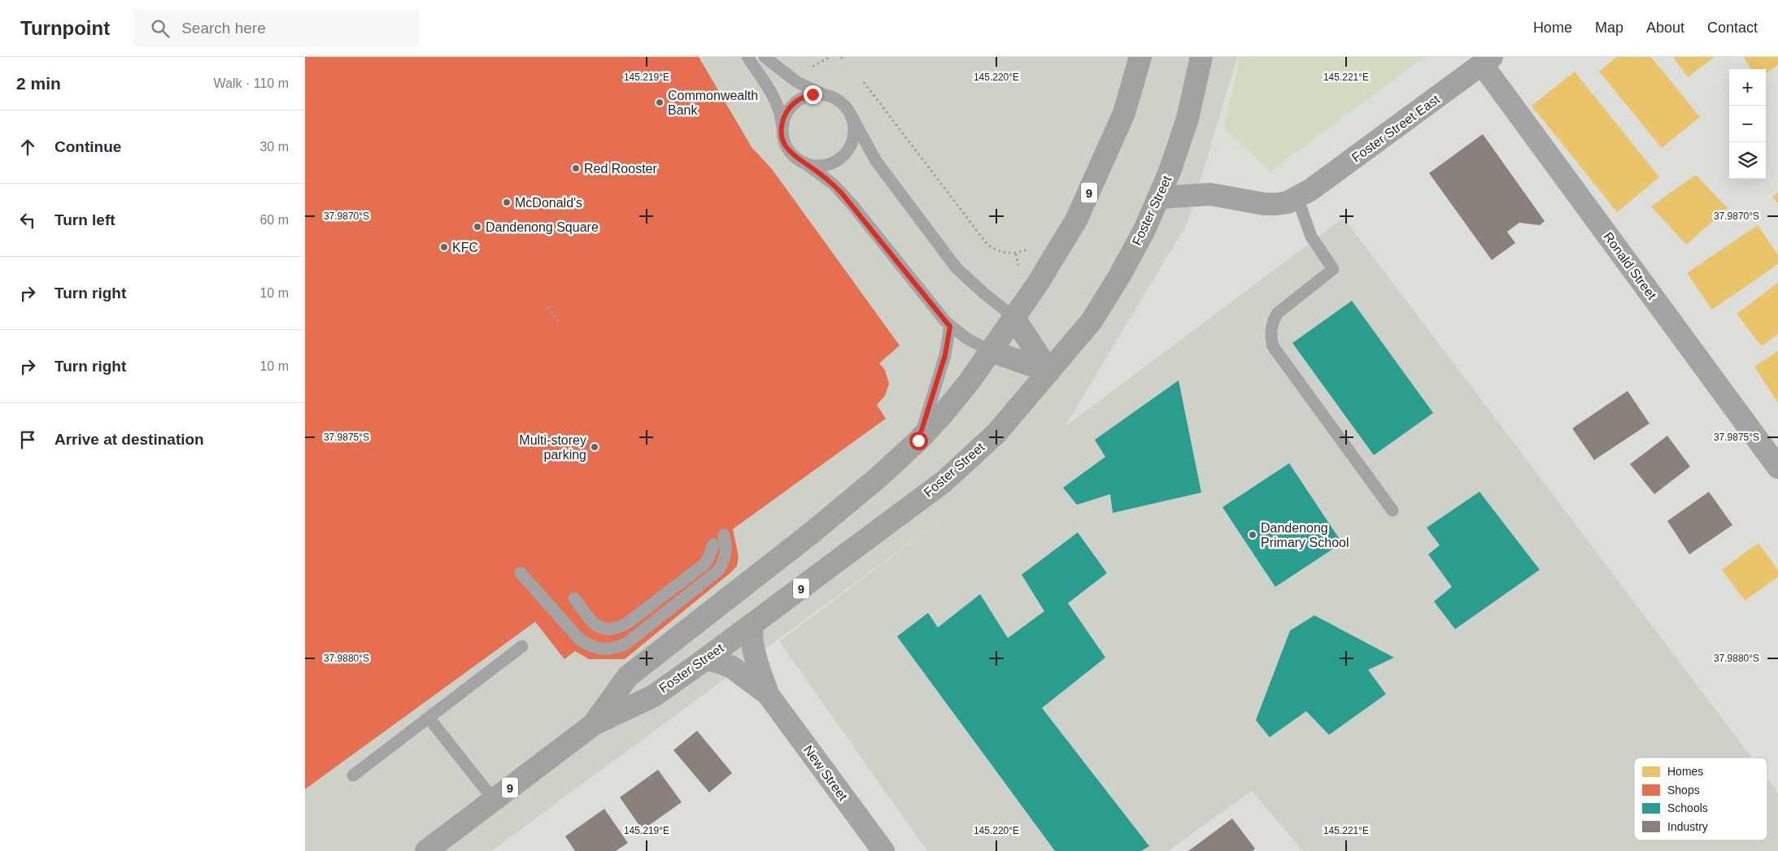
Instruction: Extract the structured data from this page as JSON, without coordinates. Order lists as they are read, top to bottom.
{
  "streets": {
    "highway": ["9", "Foster Street"],
    "street": ["Foster Street East", "Ronald Street", "New Street"]
  },
  "crossings": [
    ["Foster Street East", "Foster Street"],
    ["Foster Street East", "Ronald Street"],
    ["Foster Street", "New Street"]
  ],
  "places": [
    "Commonwealth Bank",
    "Red Rooster",
    "McDonald's",
    "Dandenong Square",
    "KFC",
    "Multi-storey parking",
    "Dandenong Primary School"
  ],
  "legend": [
    "Homes",
    "Shops",
    "Schools",
    "Industry"
  ],
  "page": {
    "header": "Turnpoint",
    "search": "Search here",
    "nav": [
      "Home",
      "Map",
      "About",
      "Contact"
    ],
    "heading": ["2 min", "Walk · 110 m"],
    "map_buttons": ["+", "−"],
    "list": [
      ["Continue", "30 m"],
      ["Turn left", "60 m"],
      ["Turn right", "10 m"],
      ["Turn right", "10 m"],
      "Arrive at destination"
    ]
  },
  "coordinates": [
    "145.219°E",
    "145.220°E",
    "145.221°E",
    "37.9870°S",
    "37.9875°S",
    "37.9880°S"
  ]
}
